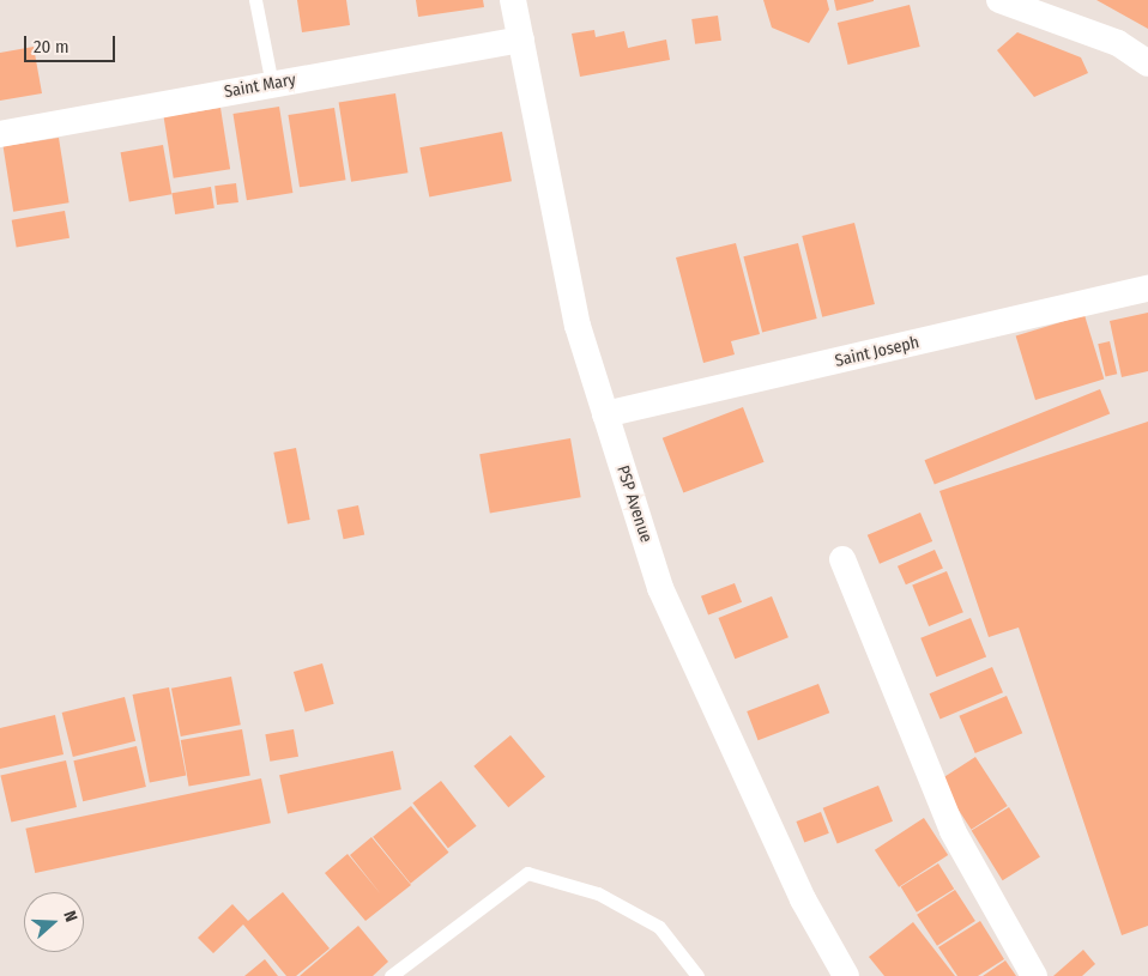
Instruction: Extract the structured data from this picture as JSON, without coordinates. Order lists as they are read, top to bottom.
{
  "streets": {
    "street": ["Saint Mary", "Saint Joseph", "PSP Avenue"]
  },
  "crossings": [
    ["Saint Mary", "PSP Avenue"],
    ["Saint Joseph", "PSP Avenue"]
  ],
  "scale_bar": "20 m",
  "north": "right"
}
